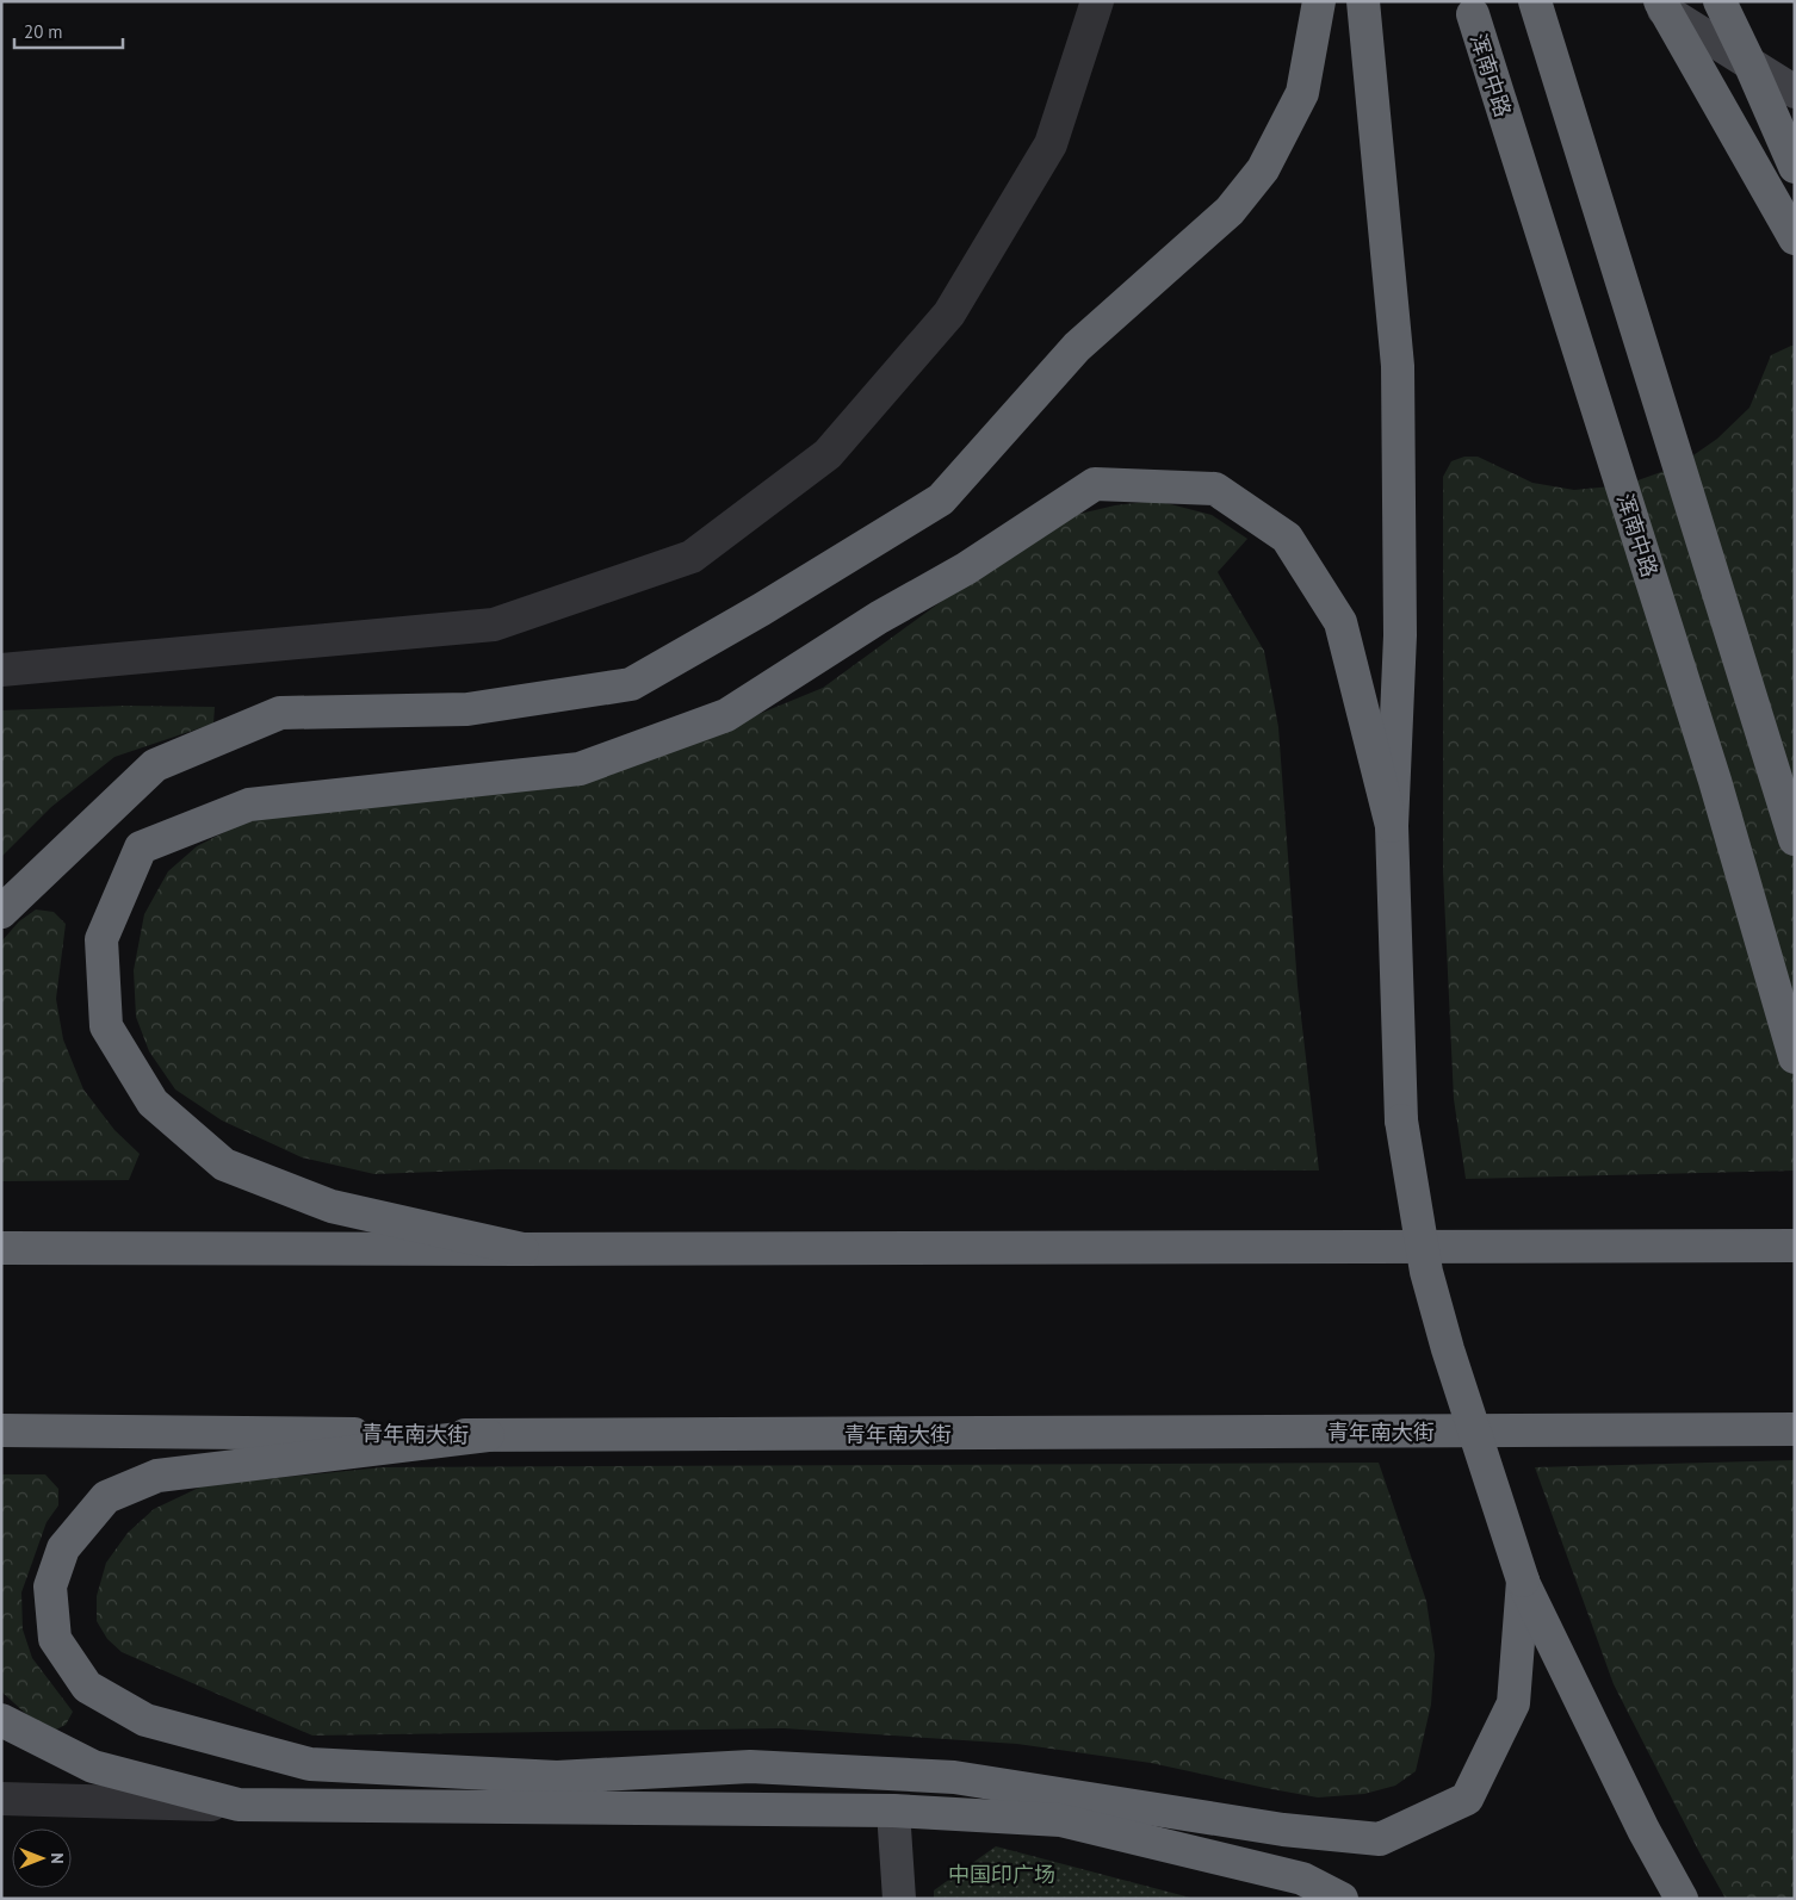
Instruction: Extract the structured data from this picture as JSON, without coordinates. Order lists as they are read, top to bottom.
{
  "streets": {
    "highway": ["浑南中路", "青年南大街"]
  },
  "parks": ["中国印广场"],
  "scale_bar": "20 m",
  "north": "right"
}
